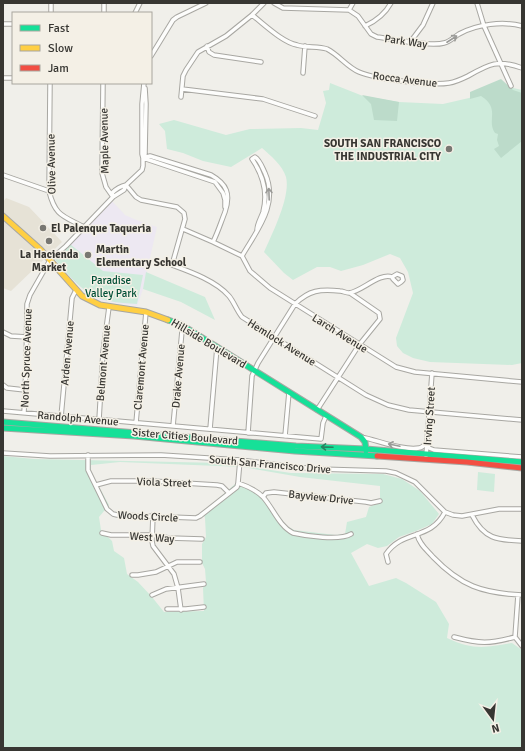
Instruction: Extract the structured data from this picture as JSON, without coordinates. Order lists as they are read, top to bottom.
{
  "streets": {
    "main road": ["Hillside Boulevard", "Sister Cities Boulevard"],
    "street": [
      "Park Way",
      "Rocca Avenue",
      "Maple Avenue",
      "Olive Avenue",
      "Larch Avenue",
      "Hemlock Avenue",
      "Arden Avenue",
      "North Spruce Avenue",
      "Belmont Avenue",
      "Claremont Avenue",
      "Drake Avenue",
      "Irving Street",
      "Randolph Avenue",
      "South San Francisco Drive",
      "Viola Street",
      "Bayview Drive",
      "Woods Circle",
      "West Way"
    ]
  },
  "crossings": [
    ["Maple Avenue", "North Spruce Avenue"],
    ["Olive Avenue", "North Spruce Avenue"],
    ["Larch Avenue", "Irving Street"],
    ["Hemlock Avenue", "North Spruce Avenue"],
    ["Hemlock Avenue", "Irving Street"],
    ["Hillside Boulevard", "Arden Avenue"],
    ["Hillside Boulevard", "North Spruce Avenue"],
    ["Hillside Boulevard", "Belmont Avenue"],
    ["Hillside Boulevard", "Claremont Avenue"],
    ["Hillside Boulevard", "Drake Avenue"],
    ["Hillside Boulevard", "Irving Street"],
    ["Hillside Boulevard", "Randolph Avenue"],
    ["Arden Avenue", "Randolph Avenue"],
    ["North Spruce Avenue", "Randolph Avenue"],
    ["Belmont Avenue", "Randolph Avenue"],
    ["Claremont Avenue", "Randolph Avenue"],
    ["Drake Avenue", "Randolph Avenue"],
    ["South San Francisco Drive", "Woods Circle"],
    ["Viola Street", "Woods Circle"]
  ],
  "one_way": ["Park Way"],
  "parks": ["Paradise Valley Park"],
  "places": [
    "SOUTH SAN FRANCISCO THE INDUSTRIAL CITY",
    "El Palenque Taqueria",
    "La Hacienda Market",
    "Martin Elementary School"
  ],
  "legend": ["Fast", "Slow", "Jam"],
  "north": "bottom"
}
